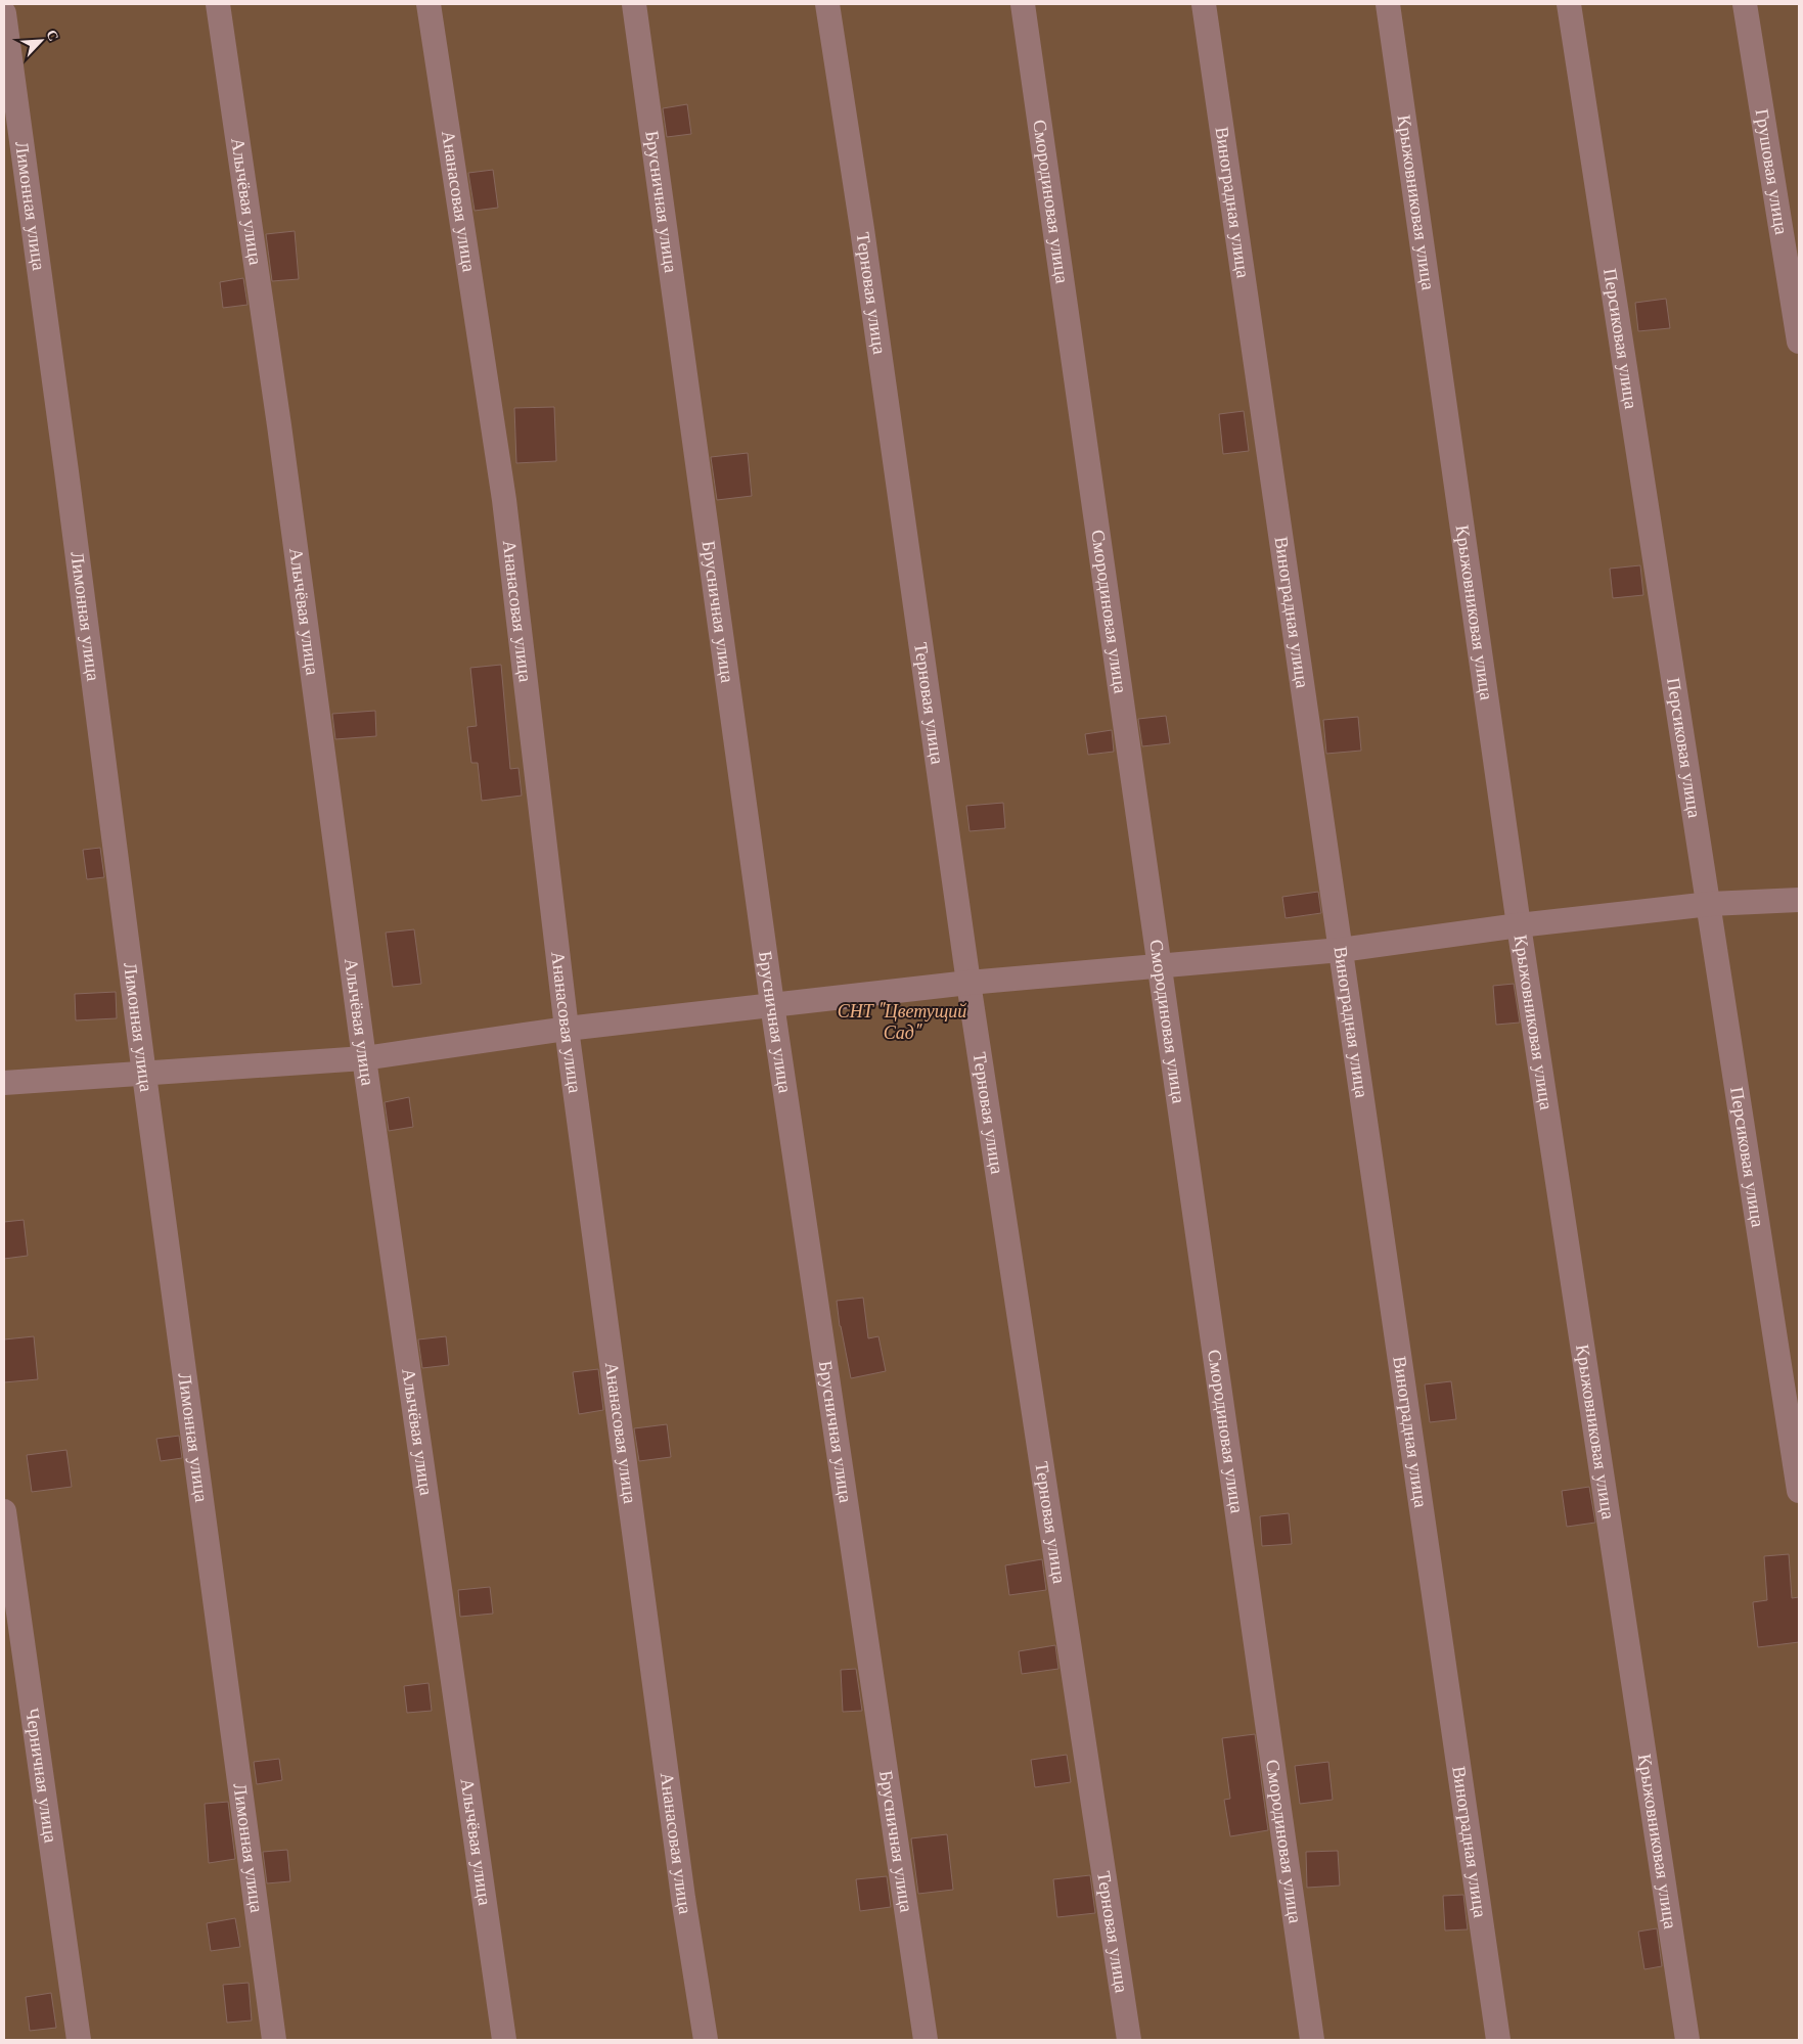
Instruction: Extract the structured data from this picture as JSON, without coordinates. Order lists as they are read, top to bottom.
{
  "streets": {
    "street": [
      "Грушовая улица",
      "Алычёвая улица",
      "Ананасовая улица",
      "Брусничная улица",
      "Смородиновая улица",
      "Виноградная улица",
      "Крыжовниковая улица",
      "Лимонная улица",
      "Терновая улица",
      "Персиковая улица",
      "Черничная улица"
    ]
  },
  "parks": ["СНТ \"Цветущий Сад\""],
  "north": "top right"
}
